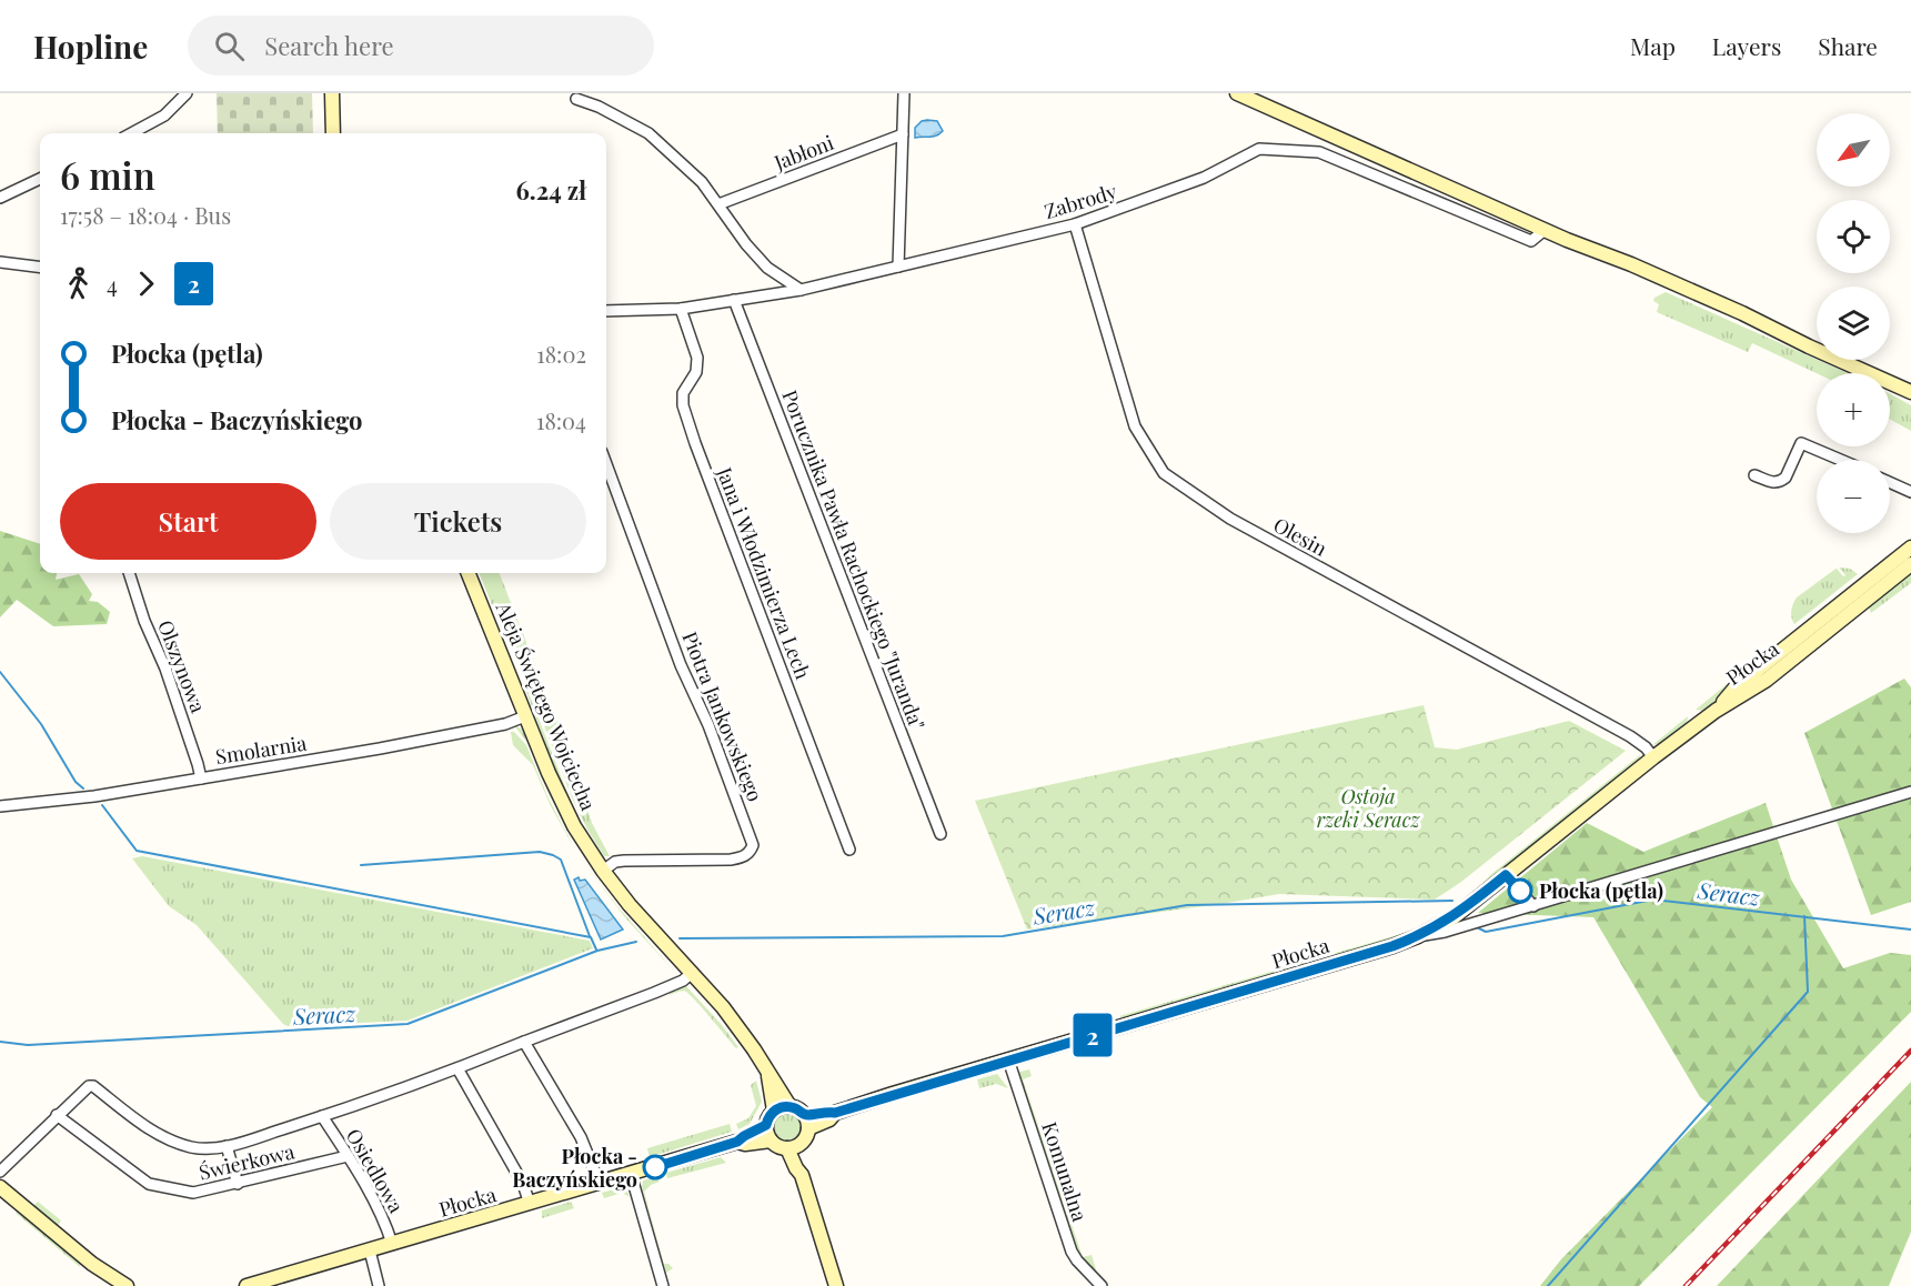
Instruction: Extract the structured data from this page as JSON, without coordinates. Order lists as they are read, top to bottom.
{
  "streets": {
    "street": [
      "Jabłoni",
      "Zabrody",
      "Olesin",
      "Porucznika Pawła Rachockiego \"Juranda\"",
      "Jana i Włodzimierza Lech",
      "Płocka",
      "Olszynowa",
      "Aleja Świętego Wojciecha",
      "Piotra Jankowskiego",
      "Smolarnia",
      "Świerkowa",
      "Osiedlowa",
      "Komunalna"
    ]
  },
  "crossings": [
    ["Zabrody", "Olesin"],
    ["Zabrody", "Porucznika Pawła Rachockiego \"Juranda\""],
    ["Zabrody", "Jana i Włodzimierza Lech"],
    ["Olesin", "Płocka"],
    ["Płocka", "Aleja Świętego Wojciecha"],
    ["Płocka", "Osiedlowa"],
    ["Płocka", "Komunalna"],
    ["Olszynowa", "Smolarnia"],
    ["Aleja Świętego Wojciecha", "Piotra Jankowskiego"],
    ["Aleja Świętego Wojciecha", "Smolarnia"],
    ["Świerkowa", "Osiedlowa"]
  ],
  "water": ["Seracz"],
  "parks": ["Ostoja rzeki Seracz"],
  "places": ["Płocka (pętla)", "Płocka - Baczyńskiego"],
  "lines": ["bus line 2"],
  "north": "bottom left",
  "page": {
    "header": "Hopline",
    "search": "Search here",
    "nav": ["Map", "Layers", "Share"],
    "on_map": "2",
    "map_buttons": ["+", "−"],
    "heading": ["6 min", "17:58 – 18:04 · Bus", "6.24 zł"],
    "legs": ["4", "2"],
    "list": [
      {
        "name": "Płocka (pętla)",
        "value": "18:02"
      },
      {
        "name": "Płocka - Baczyńskiego",
        "value": "18:04"
      }
    ],
    "buttons": ["Start", "Tickets"]
  }
}
